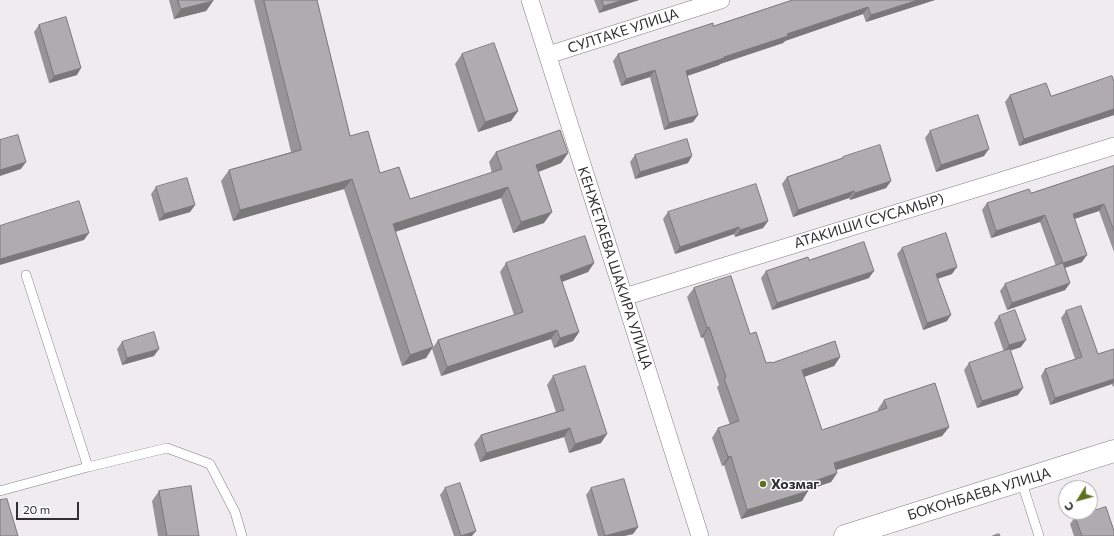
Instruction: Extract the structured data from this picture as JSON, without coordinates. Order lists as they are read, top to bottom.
{
  "streets": {
    "street": [
      "СУЛТАКЕ УЛИЦА",
      "АТАКИШИ (СУСАМЫР)",
      "КЕНЖЕТАЕВА ШАКИРА УЛИЦА",
      "БОКОНБАЕВА УЛИЦА"
    ]
  },
  "crossings": [
    ["СУЛТАКЕ УЛИЦА", "КЕНЖЕТАЕВА ШАКИРА УЛИЦА"],
    ["АТАКИШИ (СУСАМЫР)", "КЕНЖЕТАЕВА ШАКИРА УЛИЦА"]
  ],
  "places": ["Хозмаг"],
  "scale_bar": "20 m",
  "north": "bottom left"
}
